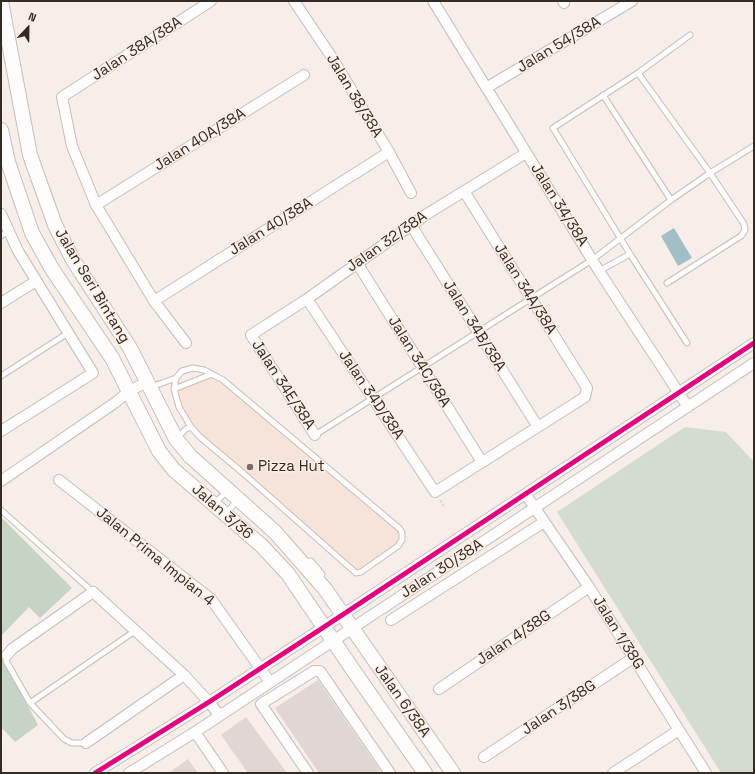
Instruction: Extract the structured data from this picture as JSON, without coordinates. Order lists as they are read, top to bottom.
{
  "streets": {
    "street": [
      "Jalan 54/38A",
      "Jalan 38A/38A",
      "Jalan 38/38A",
      "Jalan 40A/38A",
      "Jalan 34/38A",
      "Jalan 40/38A",
      "Jalan 32/38A",
      "Jalan Seri Bintang",
      "Jalan 34A/38A",
      "Jalan 34B/38A",
      "Jalan 34C/38A",
      "Jalan 34E/38A",
      "Jalan 34D/38A",
      "Jalan 3/36",
      "Jalan Prima Impian 4",
      "Jalan 30/38A",
      "Jalan 1/38G",
      "Jalan 4/38G",
      "Jalan 6/38A",
      "Jalan 3/38G"
    ]
  },
  "crossings": [
    ["Jalan 54/38A", "Jalan 34/38A"],
    ["Jalan 38A/38A", "Jalan 40A/38A"],
    ["Jalan 38/38A", "Jalan 40/38A"],
    ["Jalan 34/38A", "Jalan 32/38A"],
    ["Jalan 34/38A", "Jalan 30/38A"],
    ["Jalan 32/38A", "Jalan 34A/38A"],
    ["Jalan 32/38A", "Jalan 34B/38A"],
    ["Jalan 32/38A", "Jalan 34C/38A"],
    ["Jalan 32/38A", "Jalan 34E/38A"],
    ["Jalan 32/38A", "Jalan 34D/38A"],
    ["Jalan Seri Bintang", "Jalan 3/36"],
    ["Jalan 34A/38A", "Jalan 34B/38A"],
    ["Jalan 34C/38A", "Jalan 34D/38A"],
    ["Jalan 3/36", "Jalan 30/38A"],
    ["Jalan 3/36", "Jalan 6/38A"],
    ["Jalan Prima Impian 4", "Jalan 30/38A"],
    ["Jalan 30/38A", "Jalan 1/38G"],
    ["Jalan 30/38A", "Jalan 6/38A"],
    ["Jalan 1/38G", "Jalan 4/38G"],
    ["Jalan 1/38G", "Jalan 3/38G"]
  ],
  "places": ["Pizza Hut"],
  "north": "top"
}
